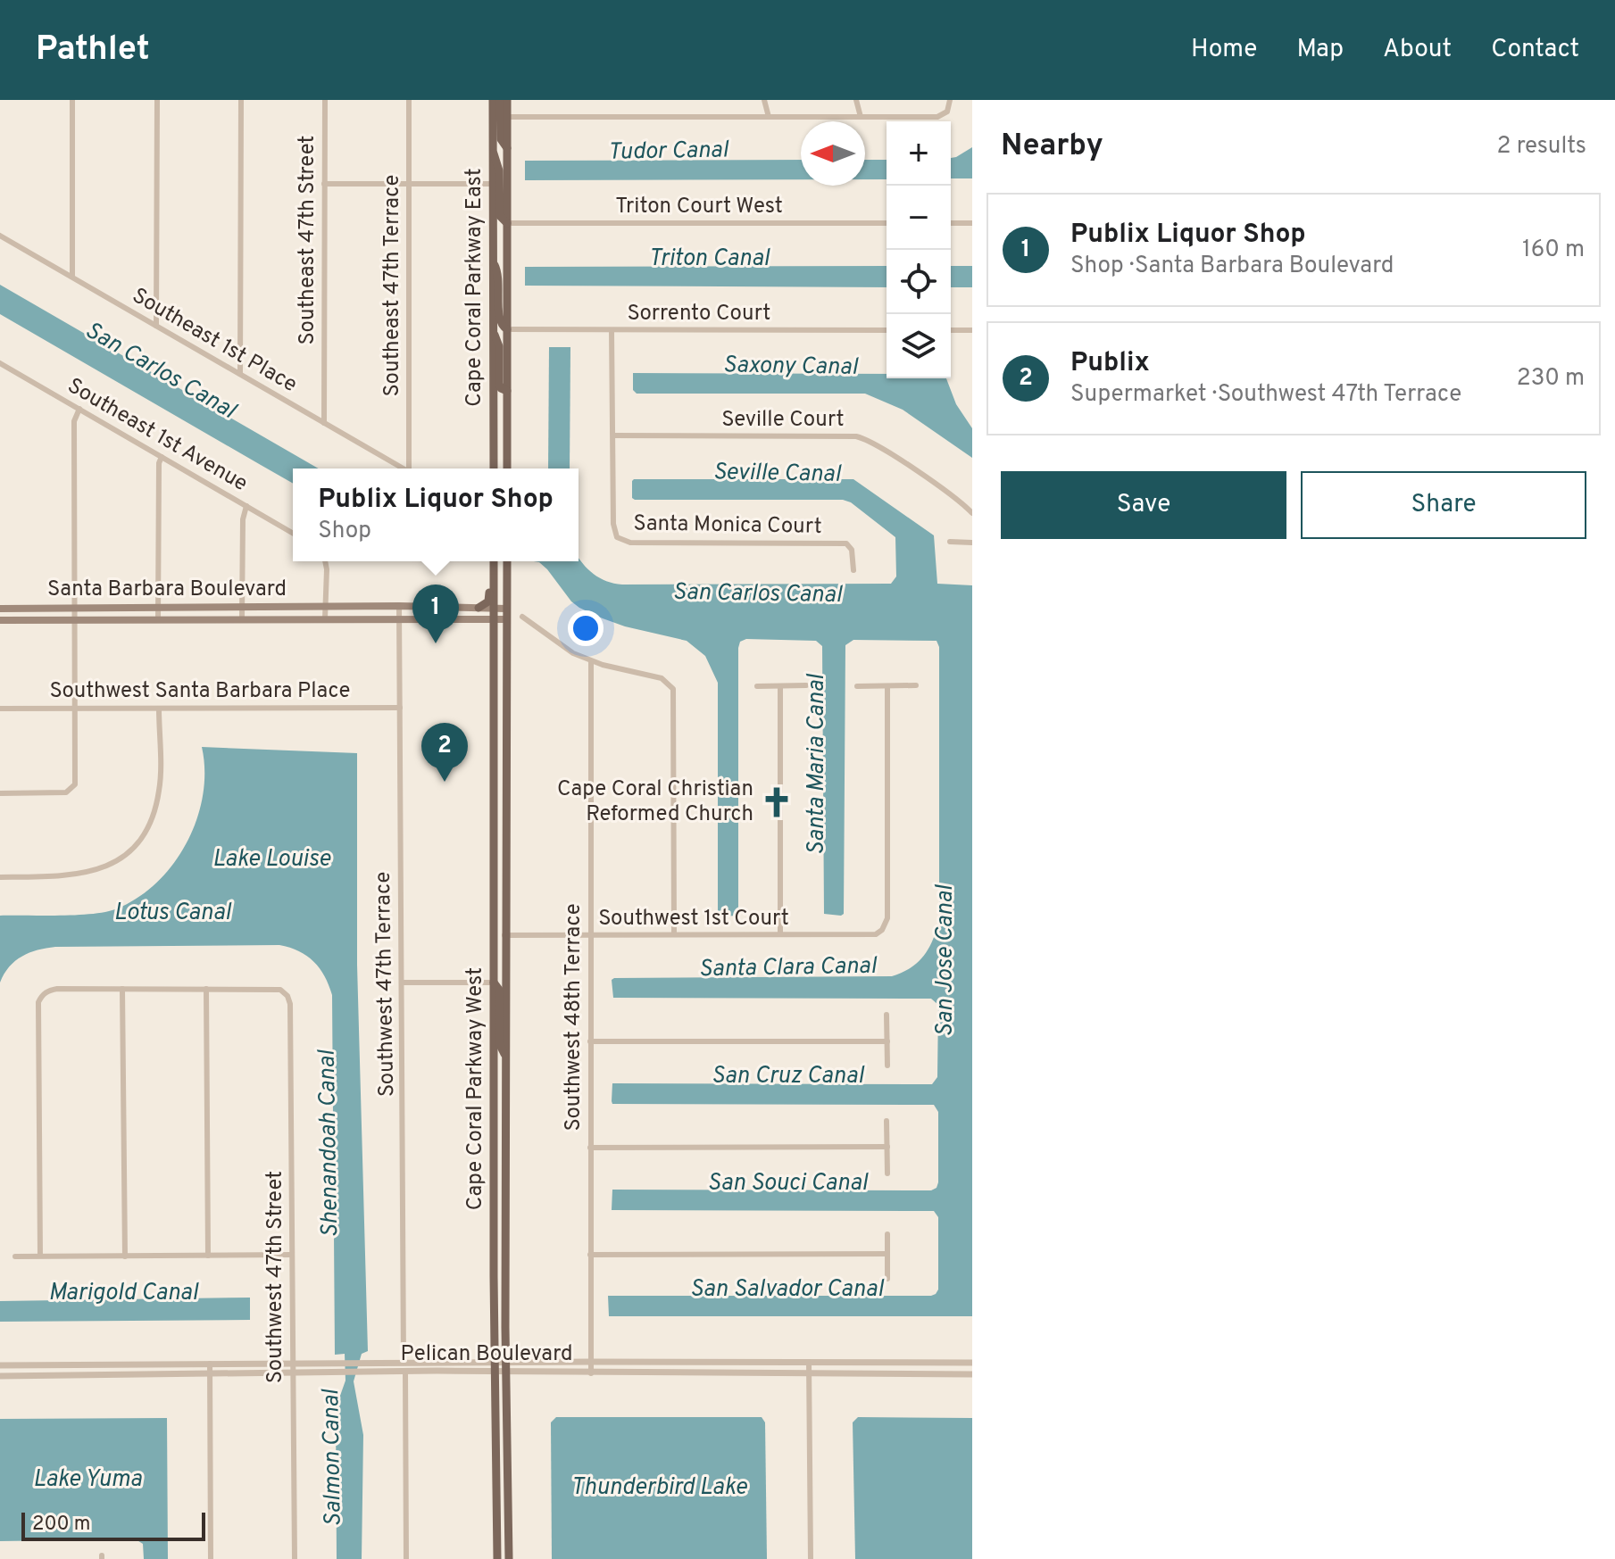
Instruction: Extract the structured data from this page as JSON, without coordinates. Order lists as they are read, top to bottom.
{
  "streets": {
    "main road": ["Cape Coral Parkway East", "Santa Barbara Boulevard", "Cape Coral Parkway West"],
    "street": [
      "Triton Court West",
      "Southeast 47th Street",
      "Southeast 47th Terrace",
      "Sorrento Court",
      "Southeast 1st Place",
      "Seville Court",
      "Southeast 1st Avenue",
      "Santa Monica Court",
      "Southwest Santa Barbara Place",
      "Southwest 1st Court",
      "Southwest 47th Terrace",
      "Southwest 48th Terrace",
      "Southwest 47th Street",
      "Pelican Boulevard"
    ]
  },
  "crossings": [
    ["Triton Court West", "Cape Coral Parkway East"],
    ["Southeast 47th Street", "Southeast 1st Place"],
    ["Cape Coral Parkway East", "Sorrento Court"],
    ["Sorrento Court", "Santa Monica Court"],
    ["Seville Court", "Santa Monica Court"],
    ["Santa Barbara Boulevard", "Southwest 47th Terrace"],
    ["Santa Barbara Boulevard", "Cape Coral Parkway West"],
    ["Southwest Santa Barbara Place", "Southwest 47th Terrace"],
    ["Southwest 1st Court", "Southwest 48th Terrace"],
    ["Southwest 1st Court", "Cape Coral Parkway West"],
    ["Southwest 47th Terrace", "Pelican Boulevard"],
    ["Southwest 48th Terrace", "Pelican Boulevard"],
    ["Cape Coral Parkway West", "Pelican Boulevard"],
    ["Southwest 47th Street", "Pelican Boulevard"]
  ],
  "water": [
    "Tudor Canal",
    "Triton Canal",
    "Saxony Canal",
    "San Carlos Canal",
    "Seville Canal",
    "Santa Maria Canal",
    "Lake Louise",
    "Lotus Canal",
    "San Jose Canal",
    "Santa Clara Canal",
    "San Cruz Canal",
    "Shenandoah Canal",
    "San Souci Canal",
    "San Salvador Canal",
    "Marigold Canal",
    "Salmon Canal",
    "Lake Yuma",
    "Thunderbird Lake"
  ],
  "places": {
    "church": ["Cape Coral Christian Reformed Church"]
  },
  "scale_bar": "200 m",
  "north": "left",
  "page": {
    "header": "Pathlet",
    "nav": [
      "Home",
      "Map",
      "About",
      "Contact"
    ],
    "heading": ["Nearby", "2 results"],
    "map_buttons": ["+", "−"],
    "list": [
      {
        "mark": "1",
        "name": "Publix Liquor Shop",
        "note": "Shop · Santa Barbara Boulevard",
        "value": "160 m"
      },
      {
        "mark": "2",
        "name": "Publix",
        "note": "Supermarket · Southwest 47th Terrace",
        "value": "230 m"
      }
    ],
    "buttons": ["Save", "Share"],
    "popup": ["Publix Liquor Shop", "Shop"],
    "pins": ["1", "2"],
    "scale": "200 m"
  }
}
